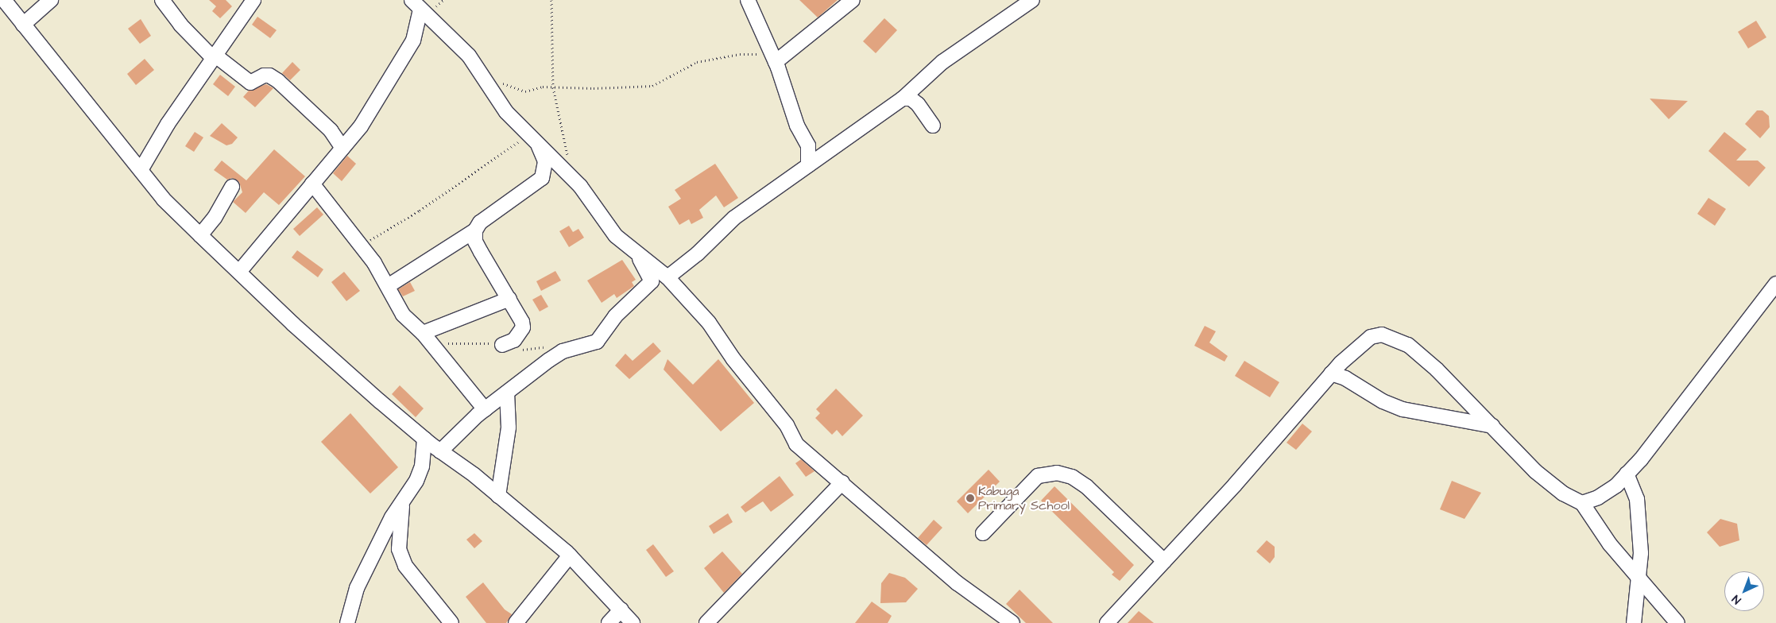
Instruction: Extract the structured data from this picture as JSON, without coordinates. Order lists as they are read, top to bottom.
{
  "places": ["Kabuga Primary School"],
  "north": "bottom left"
}
